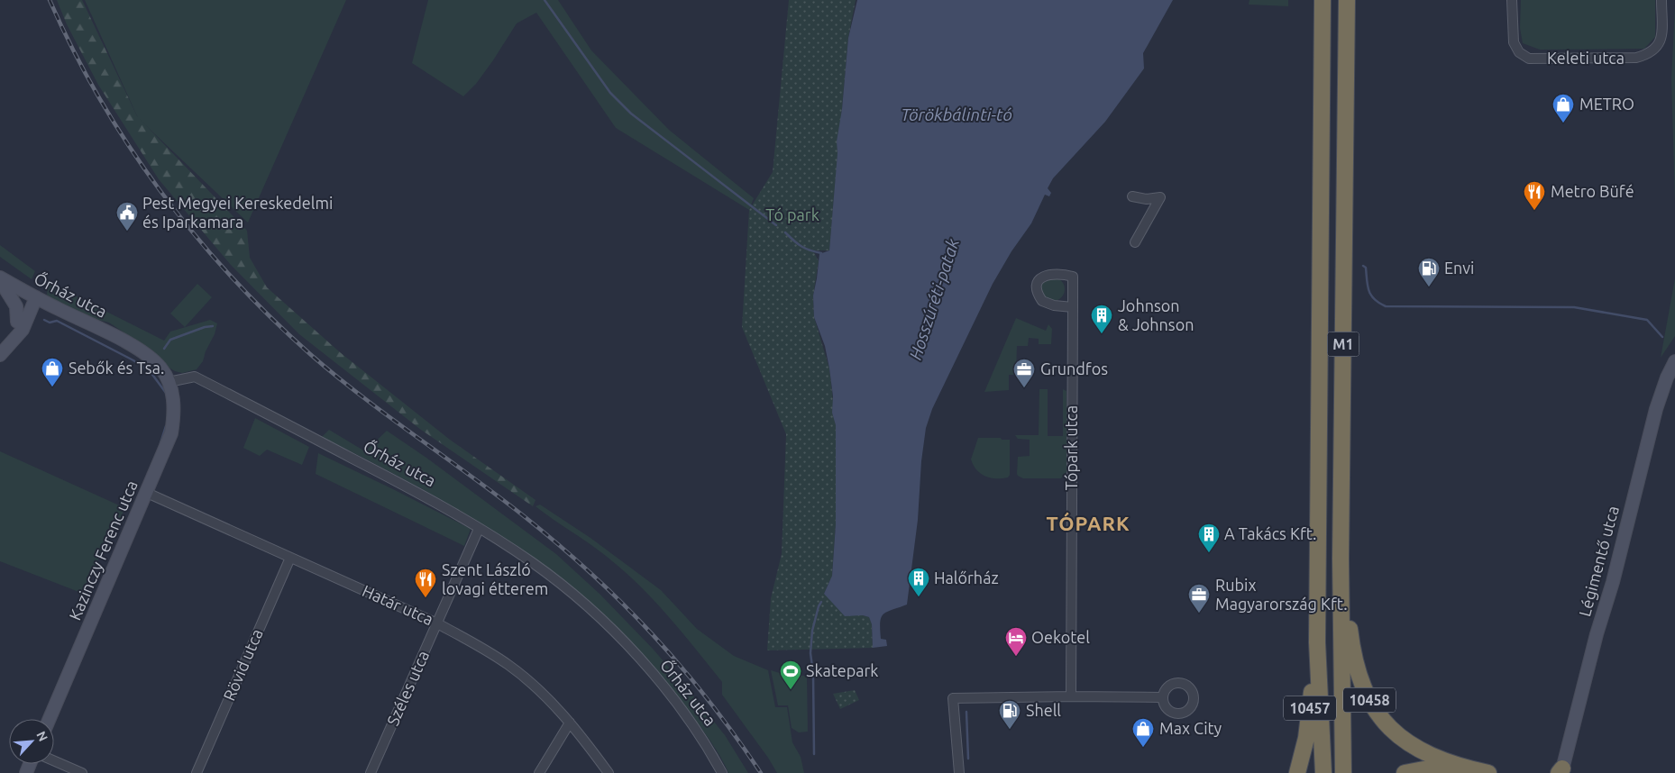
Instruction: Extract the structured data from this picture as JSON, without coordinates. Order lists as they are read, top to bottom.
{
  "streets": {
    "highway": ["M1", "10458", "10457"],
    "street": [
      "Keleti utca",
      "Őrház utca",
      "Tópark utca",
      "Kazinczy Ferenc utca",
      "Légimentő utca",
      "Határ utca",
      "Rövid utca",
      "Széles utca"
    ]
  },
  "crossings": [
    ["Őrház utca", "Kazinczy Ferenc utca"],
    ["Őrház utca", "Széles utca"],
    ["M1", "10458"],
    ["M1", "10457"],
    ["Kazinczy Ferenc utca", "Határ utca"],
    ["Határ utca", "Rövid utca"],
    ["Határ utca", "Széles utca"]
  ],
  "districts": ["TÓPARK"],
  "water": ["Törökbálinti-tó", "Hosszúréti-patak"],
  "parks": ["Tó park"],
  "places": {
    "shop": ["METRO", "Sebők és Tsa.", "Max City"],
    "restaurant": ["Metro Büfé", "Szent László lovagi étterem"],
    "public building": ["Pest Megyei Kereskedelmi és Iparkamara"],
    "fuel station": ["Envi", "Shell"],
    "building": ["Johnson & Johnson", "A Takács Kft.", "Halőrház"],
    "office": ["Grundfos", "Rubix Magyarország Kft."],
    "hotel": ["Oekotel"],
    "sports": ["Skatepark"]
  },
  "north": "top right"
}
